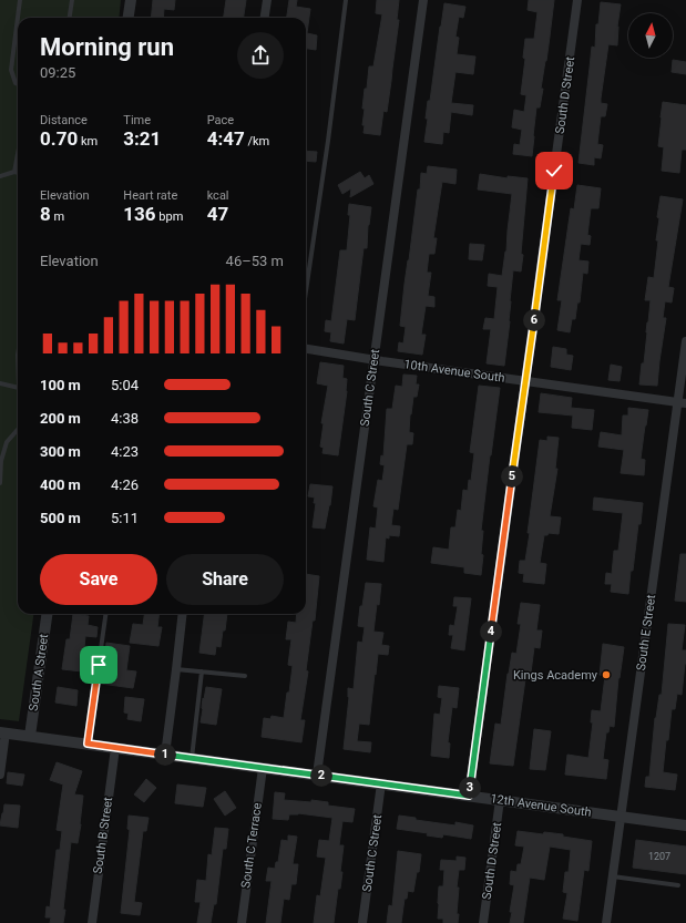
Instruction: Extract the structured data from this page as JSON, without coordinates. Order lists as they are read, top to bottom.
{
  "streets": {
    "street": [
      "South D Street",
      "10th Avenue South",
      "South C Street",
      "South E Street",
      "South A Street",
      "12th Avenue South",
      "South B Street",
      "South C Terrace"
    ]
  },
  "crossings": [
    ["South D Street", "10th Avenue South"],
    ["South D Street", "12th Avenue South"],
    ["10th Avenue South", "South C Street"],
    ["10th Avenue South", "South E Street"],
    ["South C Street", "12th Avenue South"],
    ["South E Street", "12th Avenue South"],
    ["South A Street", "12th Avenue South"],
    ["12th Avenue South", "South B Street"],
    ["12th Avenue South", "South C Terrace"]
  ],
  "places": ["Kings Academy"],
  "house_numbers": ["1207"],
  "north": "top",
  "page": {
    "heading": ["Morning run", "09:25"],
    "stats": [
      ["Distance", "0.70 km"],
      ["Time", "3:21"],
      ["Pace", "4:47 /km"],
      ["Elevation", "8 m"],
      ["Heart rate", "136 bpm"],
      ["kcal", "47"]
    ],
    "chart": ["Elevation", "46–53 m"],
    "pins": [
      "6",
      "5",
      "4",
      "1",
      "2",
      "3"
    ],
    "list": [
      {
        "name": "100 m",
        "note": "5:04"
      },
      {
        "name": "200 m",
        "note": "4:38"
      },
      {
        "name": "300 m",
        "note": "4:23"
      },
      {
        "name": "400 m",
        "note": "4:26"
      },
      {
        "name": "500 m",
        "note": "5:11"
      }
    ],
    "buttons": ["Save", "Share"]
  }
}
